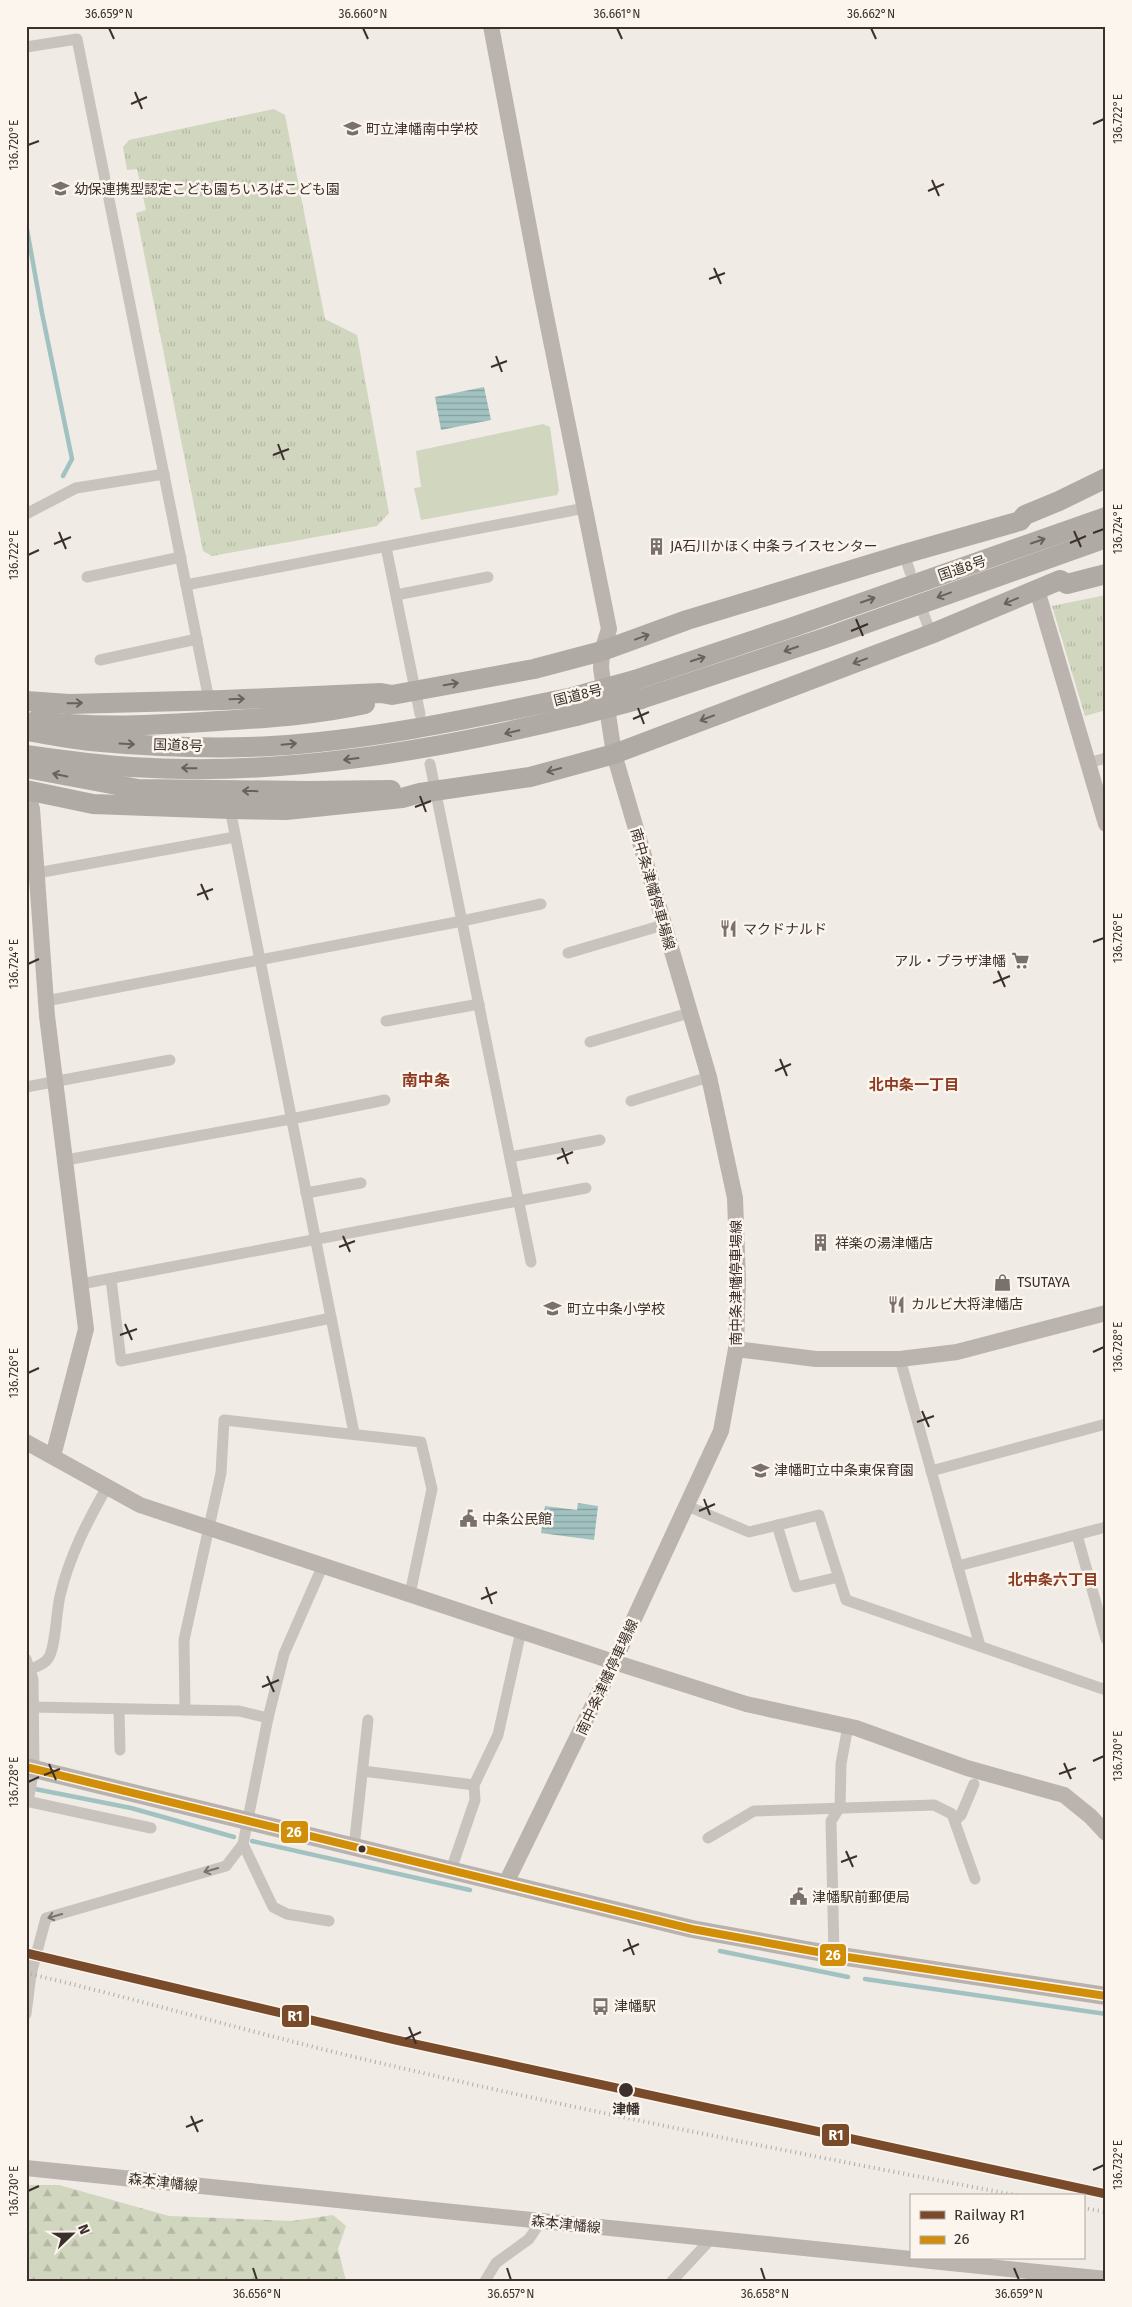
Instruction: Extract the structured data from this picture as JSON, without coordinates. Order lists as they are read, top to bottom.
{
  "streets": {
    "highway": ["国道8号"],
    "street": ["南中条津幡停車場線", "森本津幡線"]
  },
  "districts": ["南中条", "北中条一丁目", "北中条六丁目"],
  "places": {
    "school or university": [
      "町立津幡南中学校",
      "幼保連携型認定こども園ちいろばこども園",
      "町立中条小学校",
      "津幡町立中条東保育園"
    ],
    "building": ["JA石川かほく中条ライスセンター", "祥楽の湯津幡店"],
    "restaurant": ["マクドナルド", "カルビ大将津幡店"],
    "supermarket": ["アル・プラザ津幡"],
    "shop": ["TSUTAYA"],
    "public building": ["中条公民館", "津幡駅前郵便局"],
    "bus stop": ["津幡駅"],
    "other": ["津幡"]
  },
  "lines": ["transit line 26", "rail line R1"],
  "legend": ["Railway R1", "26"],
  "north": "right",
  "coordinates": [
    "36.659°N",
    "36.660°N",
    "36.661°N",
    "36.662°N",
    "136.722°E",
    "136.720°E",
    "136.724°E",
    "136.726°E",
    "136.728°E",
    "136.730°E",
    "136.732°E",
    "36.656°N",
    "36.657°N",
    "36.658°N"
  ]
}
